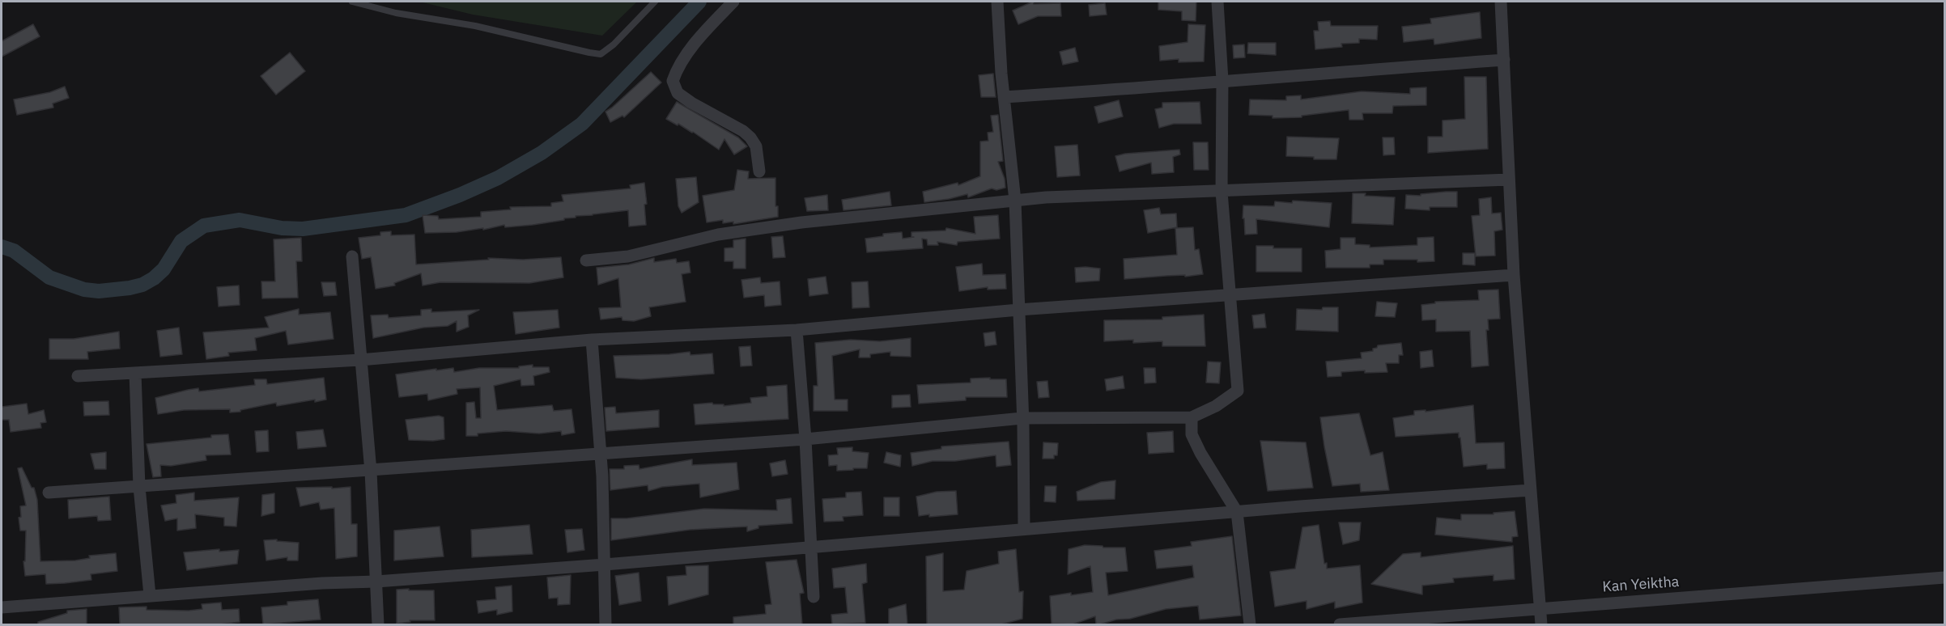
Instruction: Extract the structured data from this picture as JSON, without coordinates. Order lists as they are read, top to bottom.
{
  "streets": {
    "street": ["Kan Yeiktha"]
  }
}
